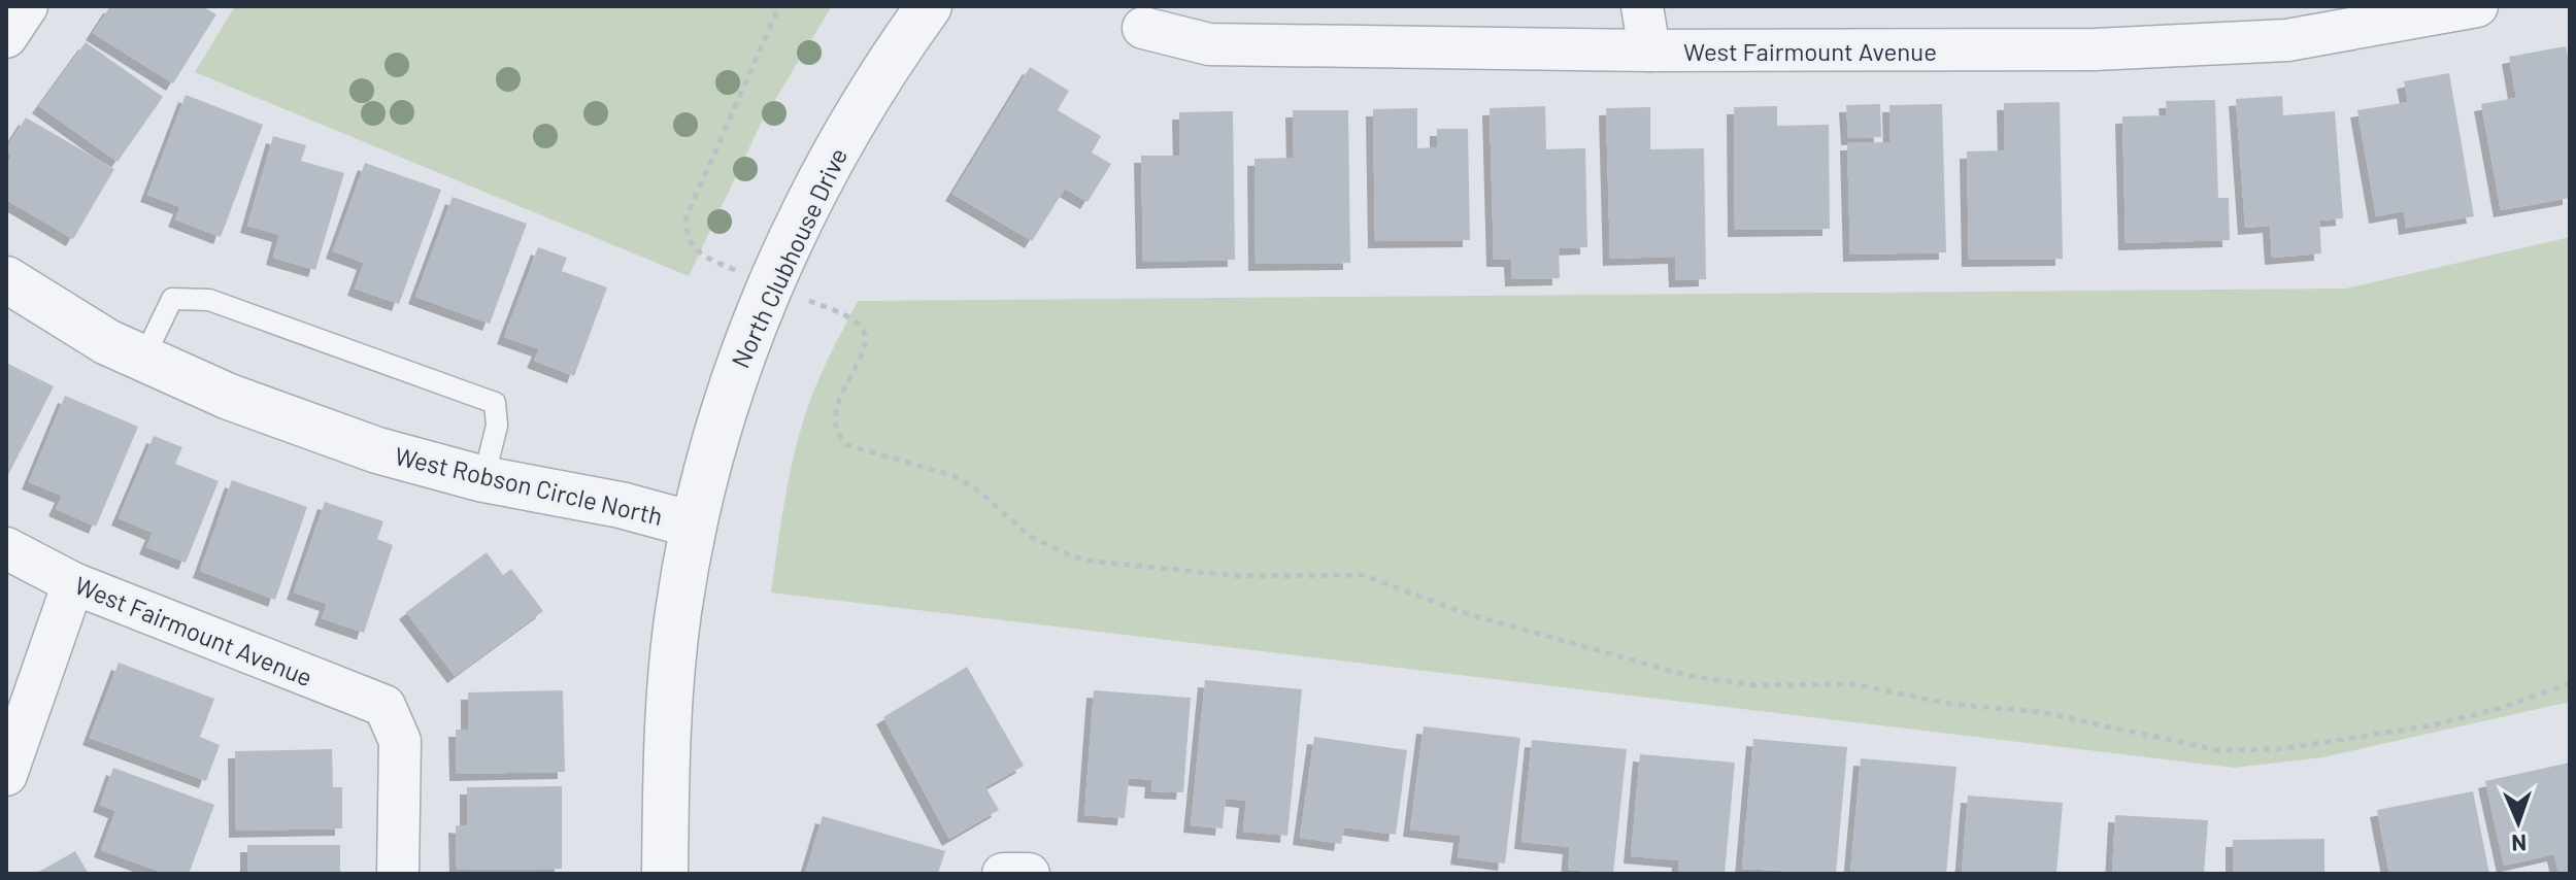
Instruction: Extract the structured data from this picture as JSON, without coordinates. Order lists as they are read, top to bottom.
{
  "streets": {
    "street": ["West Fairmount Avenue", "North Clubhouse Drive", "West Robson Circle North"]
  },
  "crossings": [
    ["North Clubhouse Drive", "West Robson Circle North"]
  ],
  "north": "bottom"
}
